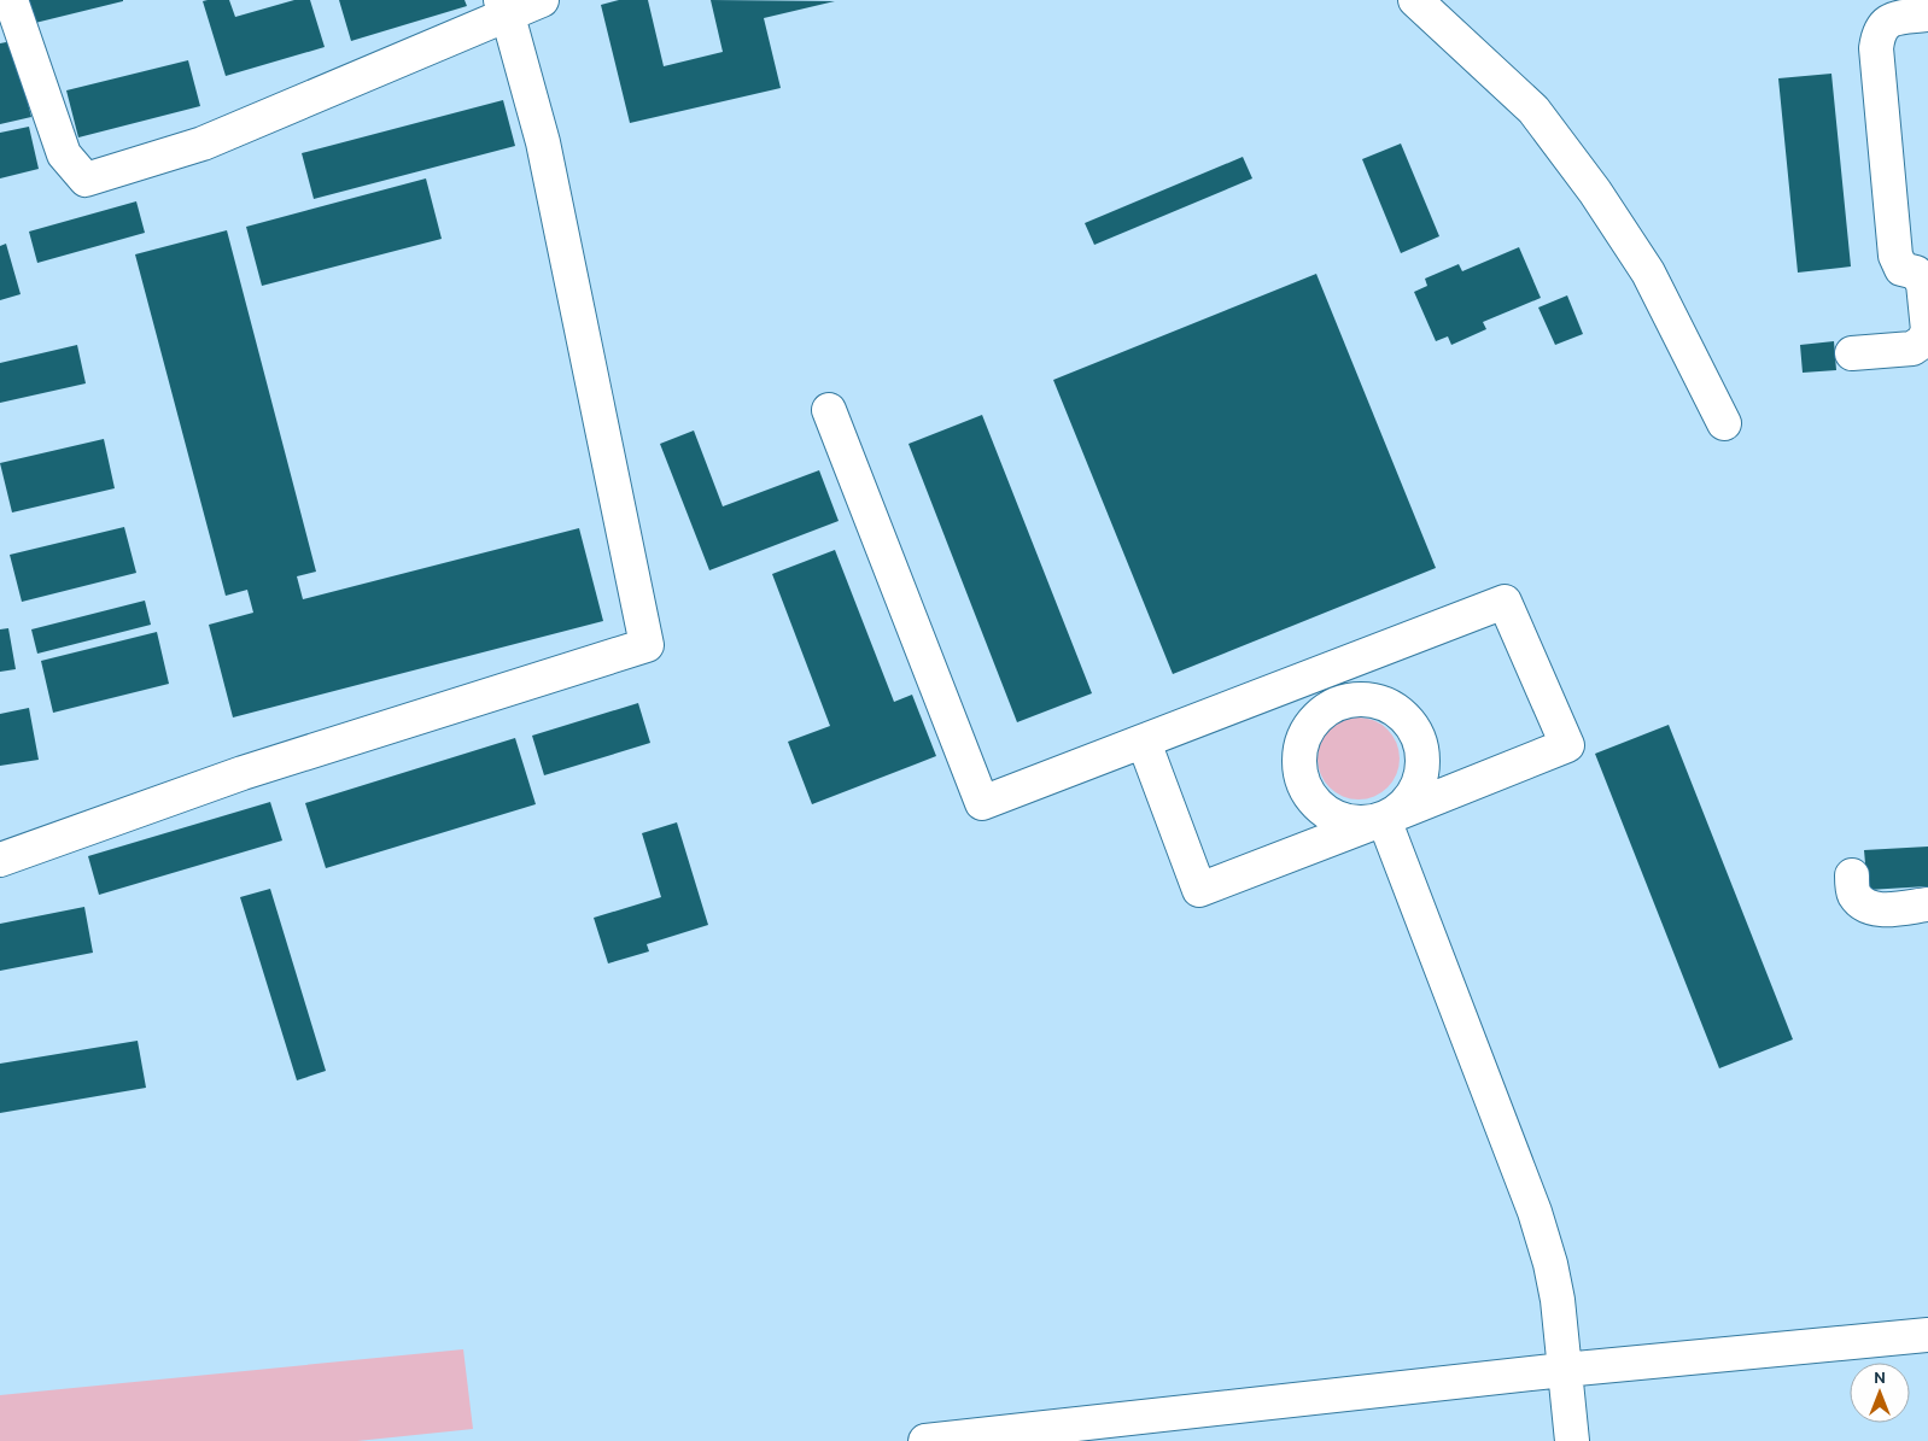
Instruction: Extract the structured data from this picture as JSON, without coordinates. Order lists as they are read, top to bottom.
{
  "north": "top"
}
